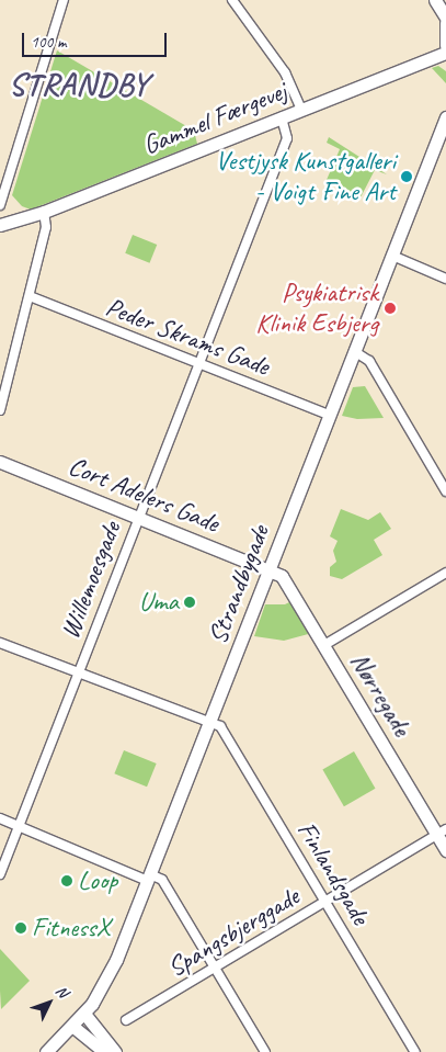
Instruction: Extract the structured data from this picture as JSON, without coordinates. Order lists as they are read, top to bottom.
{
  "streets": {
    "street": [
      "Gammel Færgevej",
      "Peder Skrams Gade",
      "Cort Adelers Gade",
      "Willemoesgade",
      "Strandbygade",
      "Nørregade",
      "Finlandsgade",
      "Spangsbjerggade"
    ]
  },
  "crossings": [
    ["Gammel Færgevej", "Willemoesgade"],
    ["Peder Skrams Gade", "Willemoesgade"],
    ["Peder Skrams Gade", "Strandbygade"],
    ["Cort Adelers Gade", "Willemoesgade"],
    ["Cort Adelers Gade", "Strandbygade"],
    ["Cort Adelers Gade", "Nørregade"],
    ["Strandbygade", "Nørregade"],
    ["Strandbygade", "Finlandsgade"],
    ["Nørregade", "Spangsbjerggade"],
    ["Finlandsgade", "Spangsbjerggade"]
  ],
  "districts": ["STRANDBY"],
  "places": [
    "Vestjysk Kunstgalleri - Voigt Fine Art",
    "Psykiatrisk Klinik Esbjerg",
    "Uma",
    "Loop",
    "FitnessX"
  ],
  "scale_bar": "100 m",
  "north": "top right"
}
